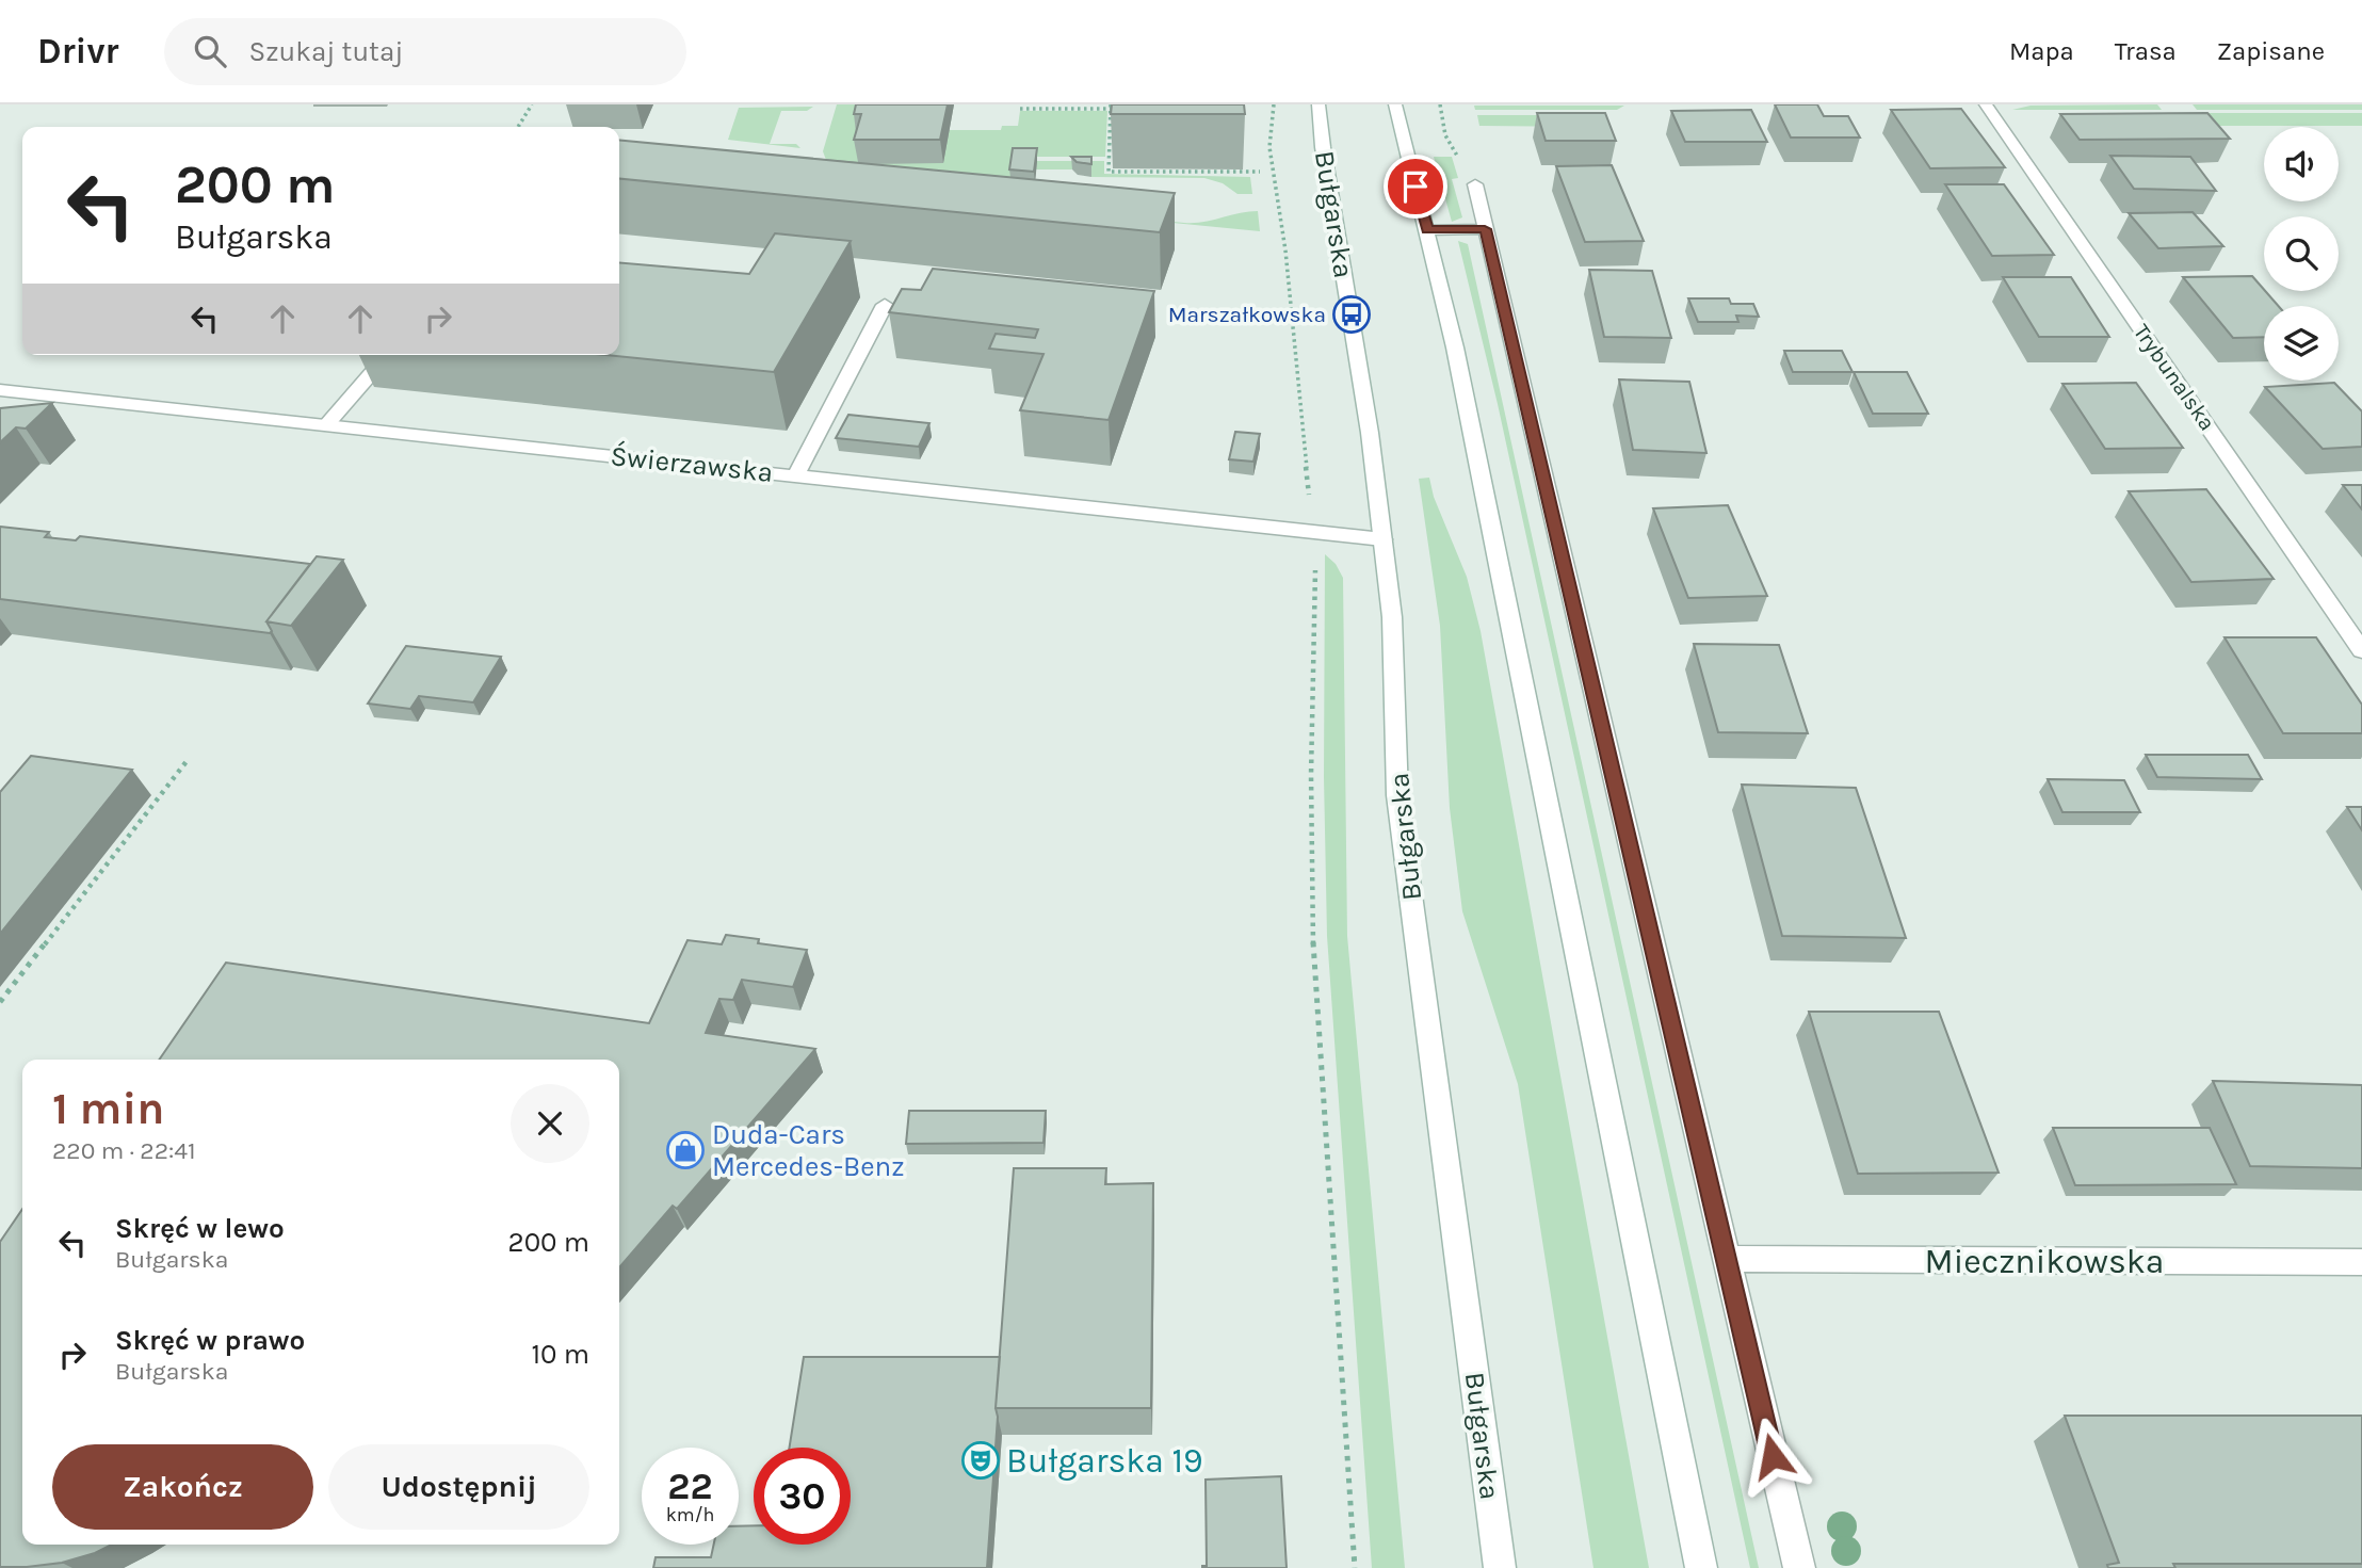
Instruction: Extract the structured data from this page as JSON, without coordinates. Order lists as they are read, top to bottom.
{
  "streets": {
    "street": [
      "Bułgarska",
      "Trybunalska",
      "Świerzawska",
      "Miecznikowska"
    ]
  },
  "crossings": [
    ["Bułgarska", "Świerzawska"]
  ],
  "places": {
    "bus stop": ["Marszałkowska"],
    "shop": ["Duda-Cars Mercedes-Benz"],
    "theatre": ["Bułgarska 19"]
  },
  "page": {
    "header": "Drivr",
    "search": "Szukaj tutaj",
    "nav": ["Mapa", "Trasa", "Zapisane"],
    "turn": ["200 m", "Bułgarska"],
    "heading": ["1 min", "220 m · 22:41"],
    "list": [
      {
        "name": "Skręć w lewo",
        "note": "Bułgarska",
        "value": "200 m"
      },
      {
        "name": "Skręć w prawo",
        "note": "Bułgarska",
        "value": "10 m"
      }
    ],
    "buttons": ["Zakończ", "Udostępnij"],
    "speed": "22 km/h",
    "limit": "30"
  }
}
